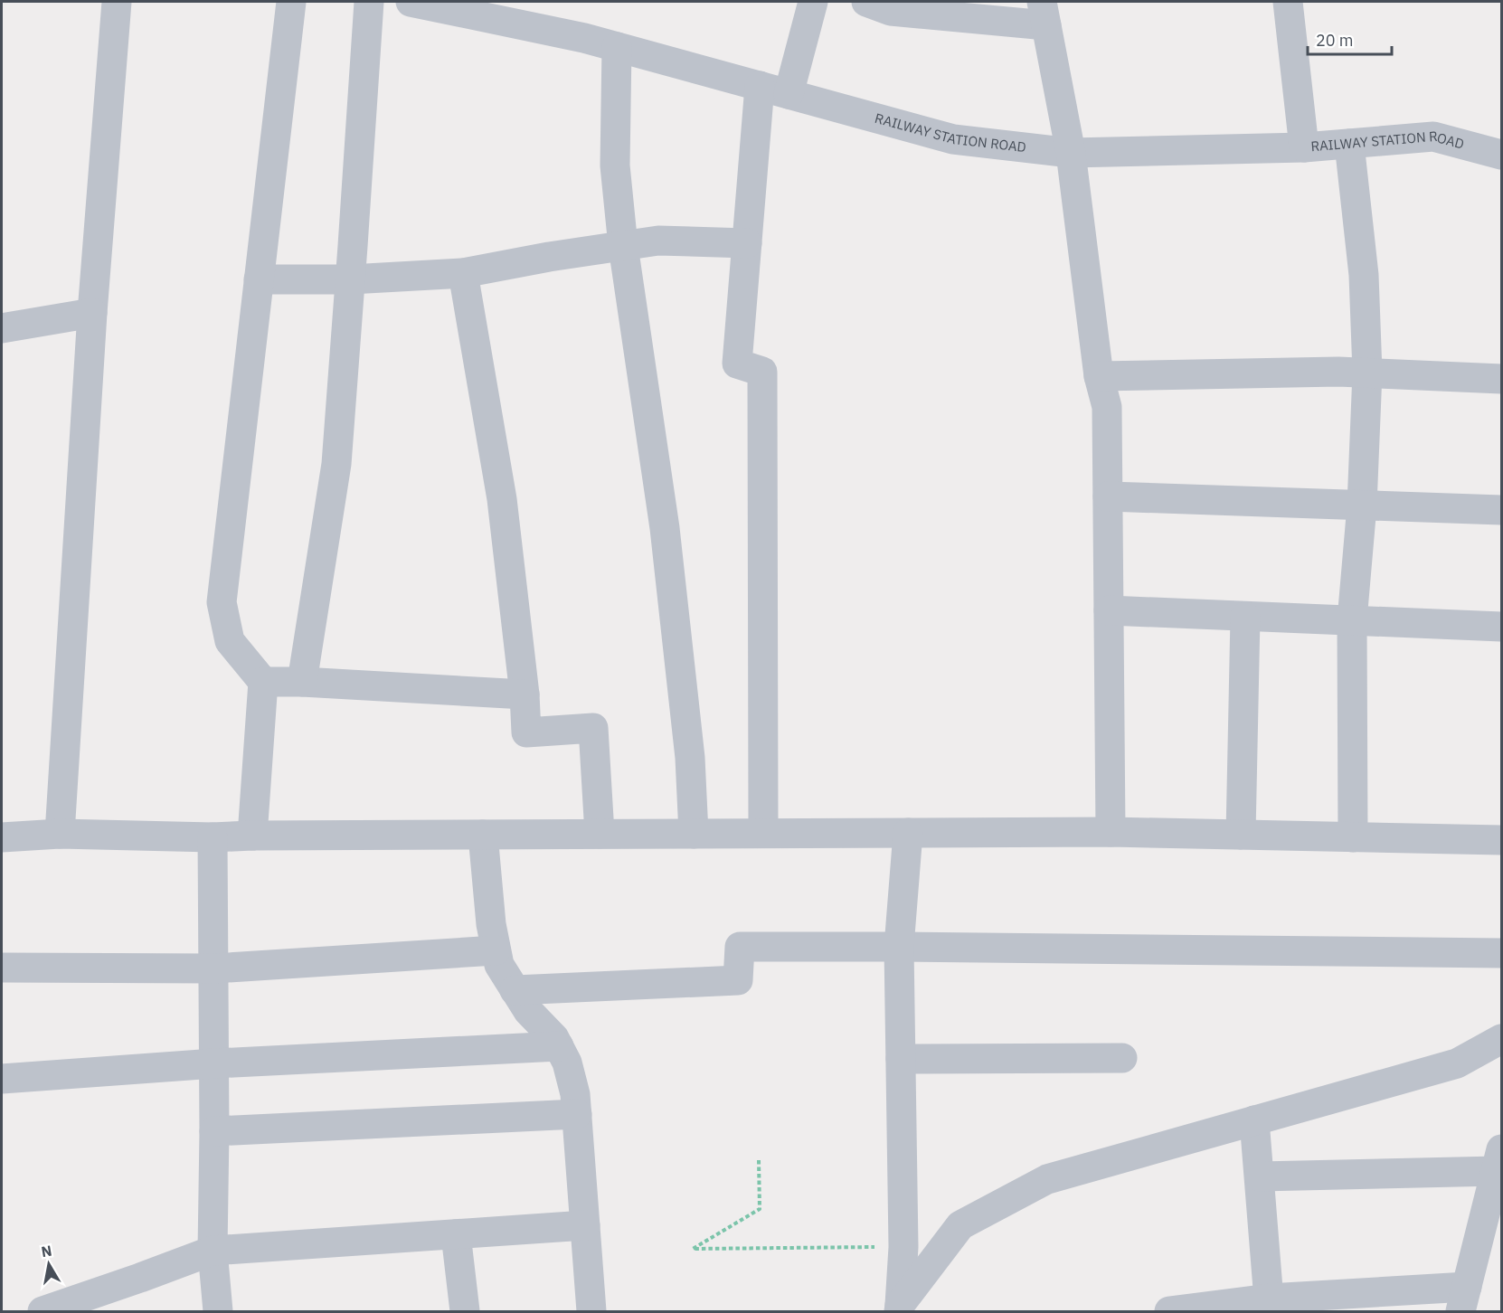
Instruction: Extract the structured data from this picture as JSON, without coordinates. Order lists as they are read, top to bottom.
{
  "streets": {
    "street": ["RAILWAY STATION ROAD"]
  },
  "scale_bar": "20 m",
  "north": "top"
}
